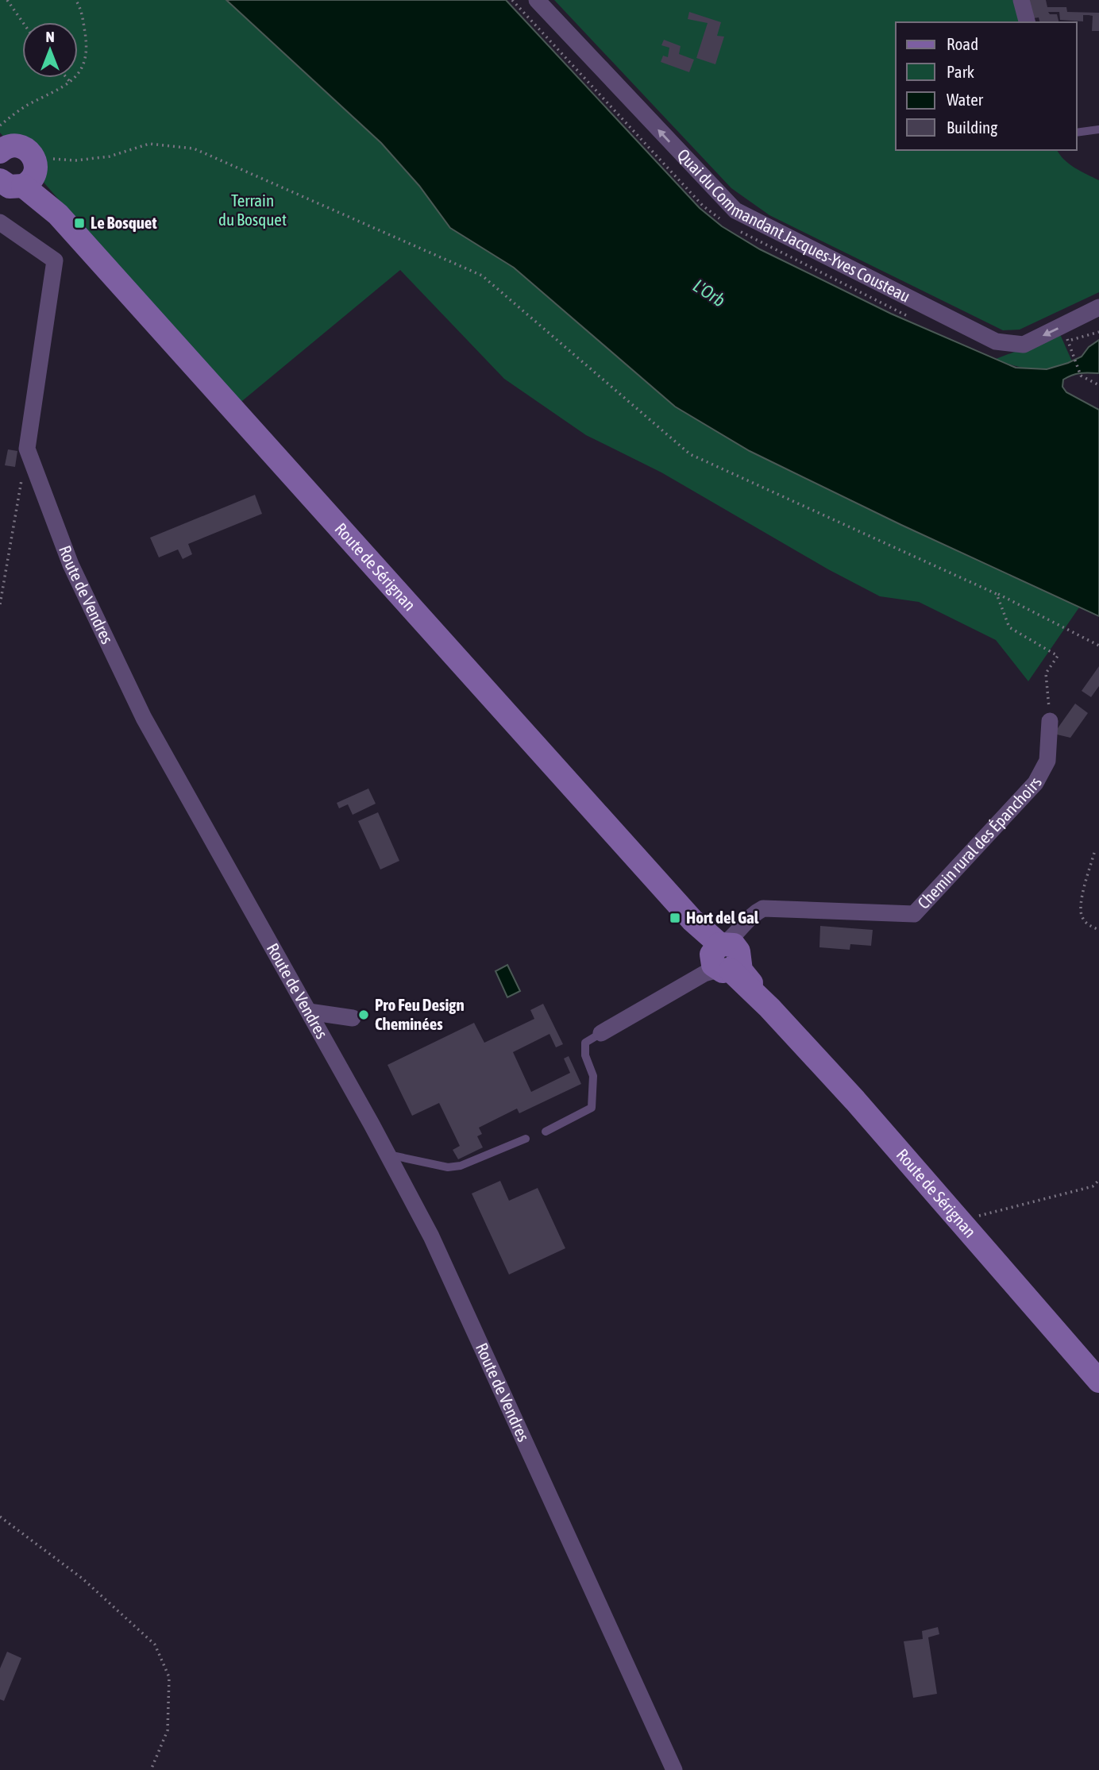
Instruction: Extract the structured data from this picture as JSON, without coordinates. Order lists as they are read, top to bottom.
{
  "streets": {
    "main road": ["Route de Sérignan"],
    "street": ["Quai du Commandant Jacques-Yves Cousteau", "Route de Vendres", "Chemin rural des Épanchoirs"]
  },
  "crossings": [
    ["Route de Sérignan", "Chemin rural des Épanchoirs"]
  ],
  "one_way": ["Quai du Commandant Jacques-Yves Cousteau"],
  "water": ["L'Orb"],
  "parks": ["Terrain du Bosquet"],
  "places": {
    "transit": ["Le Bosquet", "Hort del Gal"],
    "other": ["Pro Feu Design Cheminées"]
  },
  "legend": [
    "Road",
    "Park",
    "Water",
    "Building"
  ],
  "north": "top"
}
